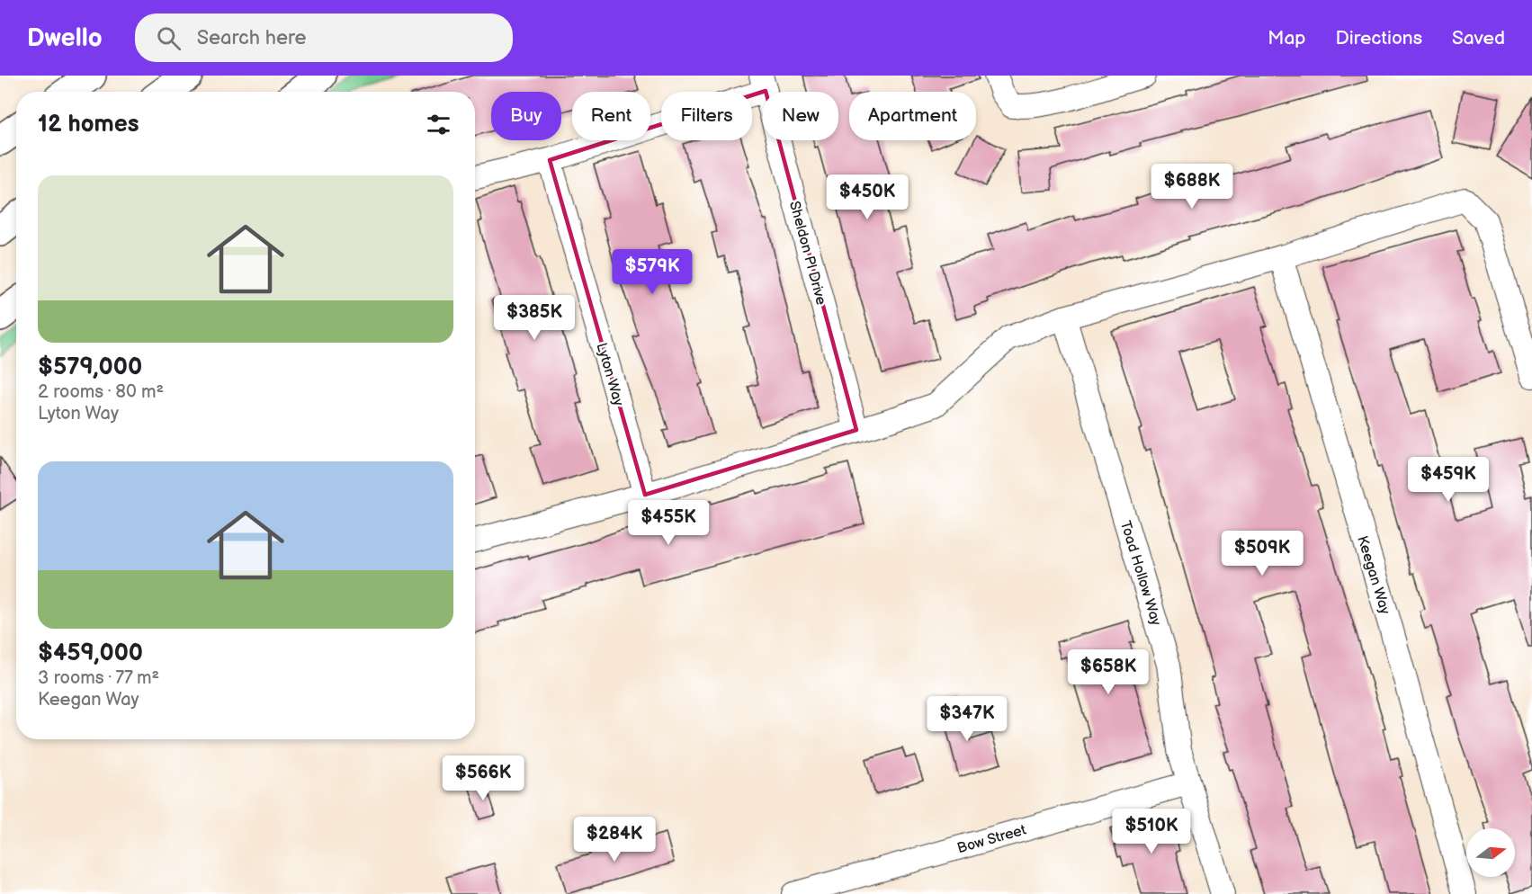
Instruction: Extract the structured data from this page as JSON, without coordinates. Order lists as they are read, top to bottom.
{
  "streets": {
    "street": [
      "Sheldon Pl Drive",
      "Lyton Way",
      "Toad Hollow Way",
      "Keegan Way",
      "Bow Street"
    ]
  },
  "crossings": [
    ["Toad Hollow Way", "Bow Street"]
  ],
  "north": "right",
  "page": {
    "header": "Dwello",
    "search": "Search here",
    "nav": ["Map", "Directions", "Saved"],
    "chip": [
      "Buy",
      "Rent",
      "Filters",
      "New",
      "Apartment"
    ],
    "heading": "12 homes",
    "list": [
      {
        "name": "$579,000",
        "note": "2 rooms · 80 m² · Lyton Way"
      },
      {
        "name": "$459,000",
        "note": "3 rooms · 77 m² · Keegan Way"
      }
    ],
    "price": [
      "$688K",
      "$450K",
      "$579K",
      "$385K",
      "$459K",
      "$455K",
      "$509K",
      "$658K",
      "$347K",
      "$566K",
      "$510K",
      "$284K"
    ]
  }
}
